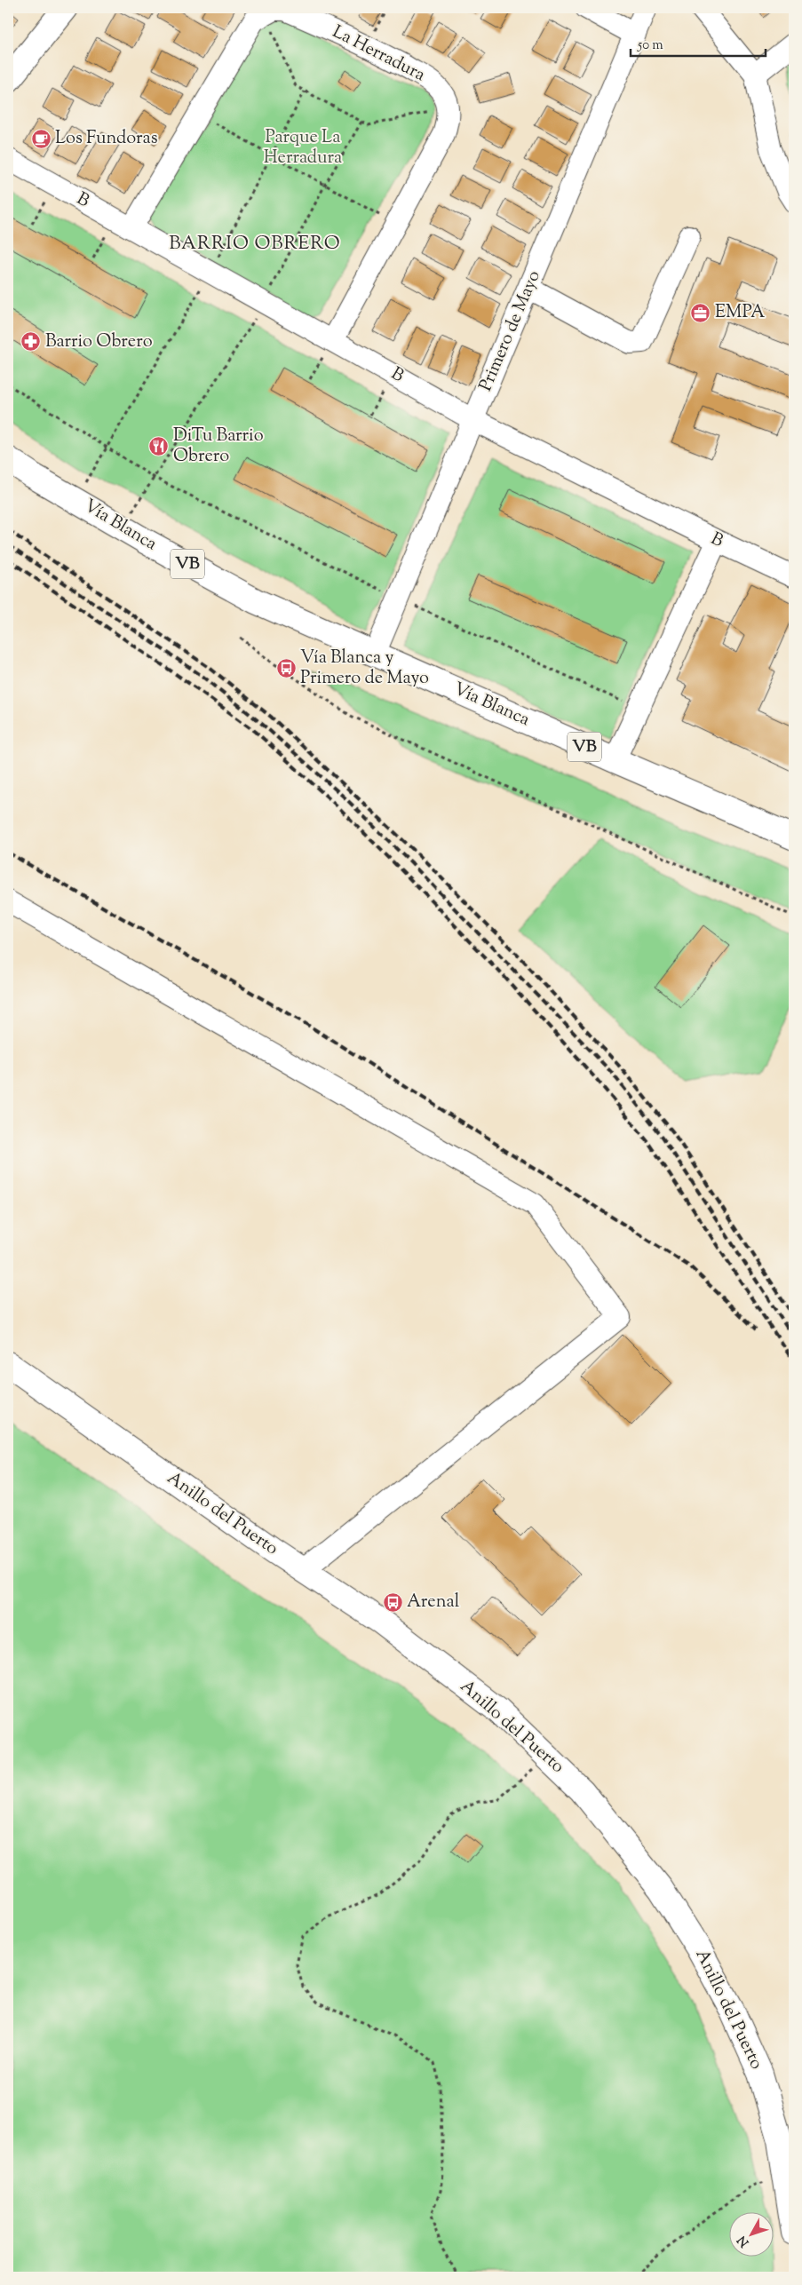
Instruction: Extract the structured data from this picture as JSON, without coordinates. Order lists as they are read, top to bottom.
{
  "streets": {
    "main road": ["Vía Blanca", "VB", "Anillo del Puerto"],
    "street": ["La Herradura", "B", "Primero de Mayo"]
  },
  "crossings": [
    ["B", "Primero de Mayo"],
    ["Primero de Mayo", "Vía Blanca"]
  ],
  "districts": ["BARRIO OBRERO"],
  "parks": ["Parque La Herradura"],
  "places": {
    "cafe": ["Los Fundoras"],
    "office": ["EMPA"],
    "pharmacy": ["Barrio Obrero"],
    "restaurant": ["DiTu Barrio Obrero"],
    "bus stop": ["Vía Blanca y Primero de Mayo", "Arenal"]
  },
  "scale_bar": "50 m",
  "north": "bottom left"
}
